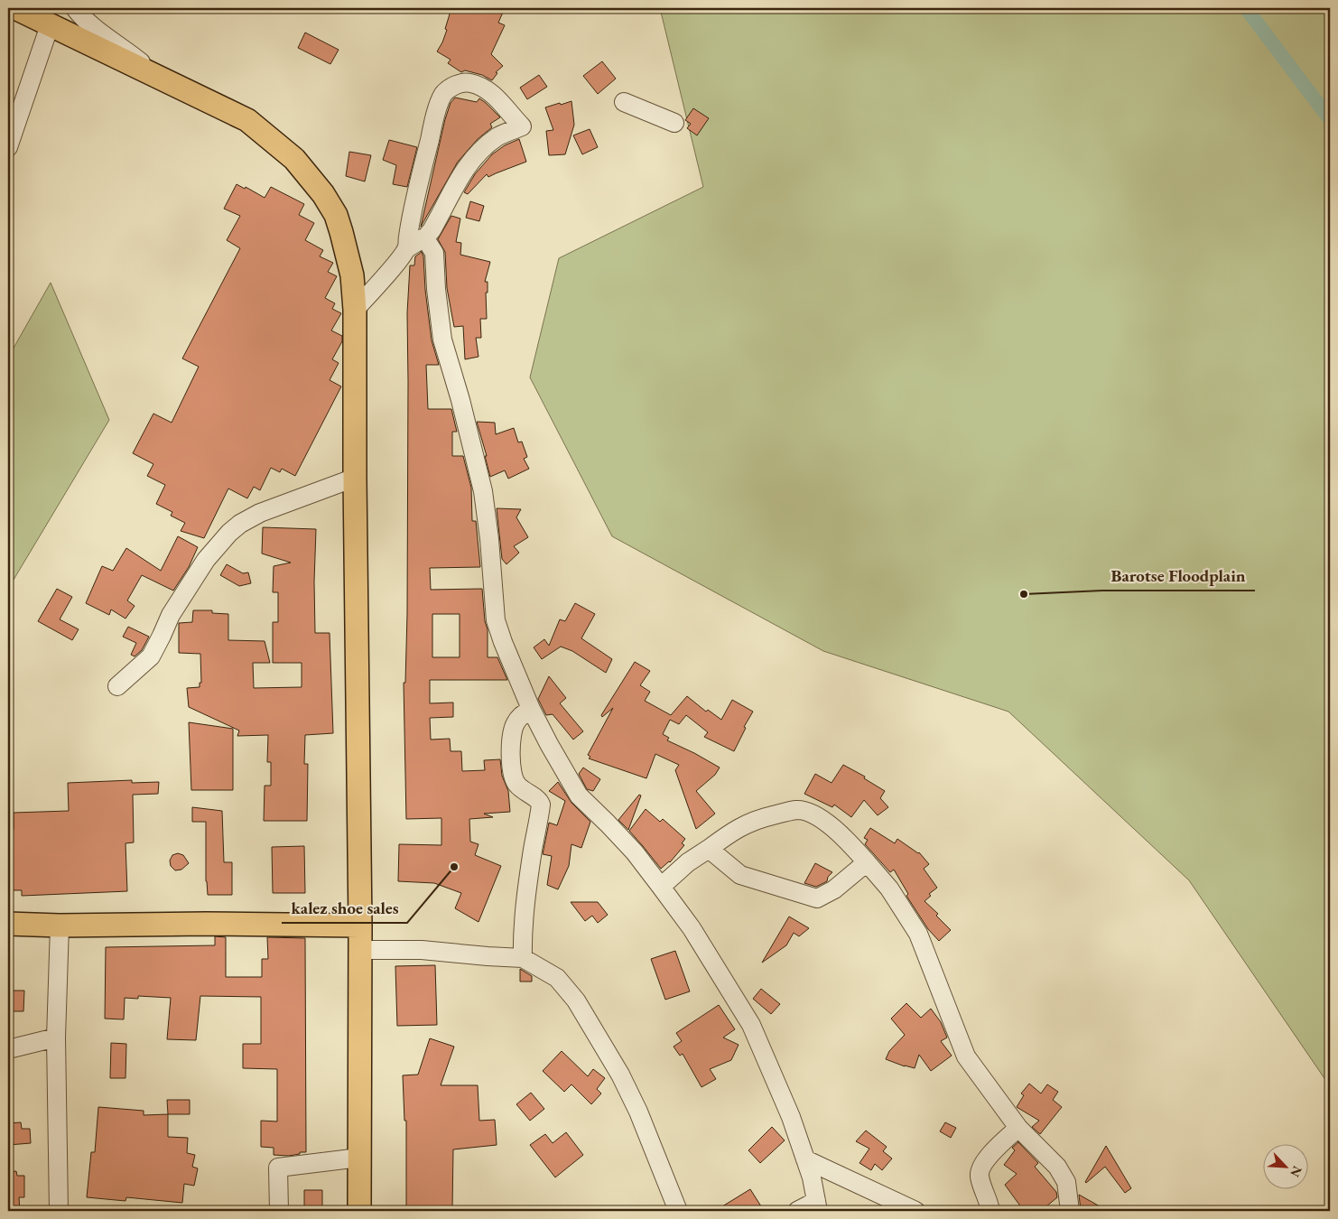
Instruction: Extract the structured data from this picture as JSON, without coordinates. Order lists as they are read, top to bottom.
{
  "places": ["Barotse Floodplain", "kalez shoe sales"],
  "north": "bottom right"
}
